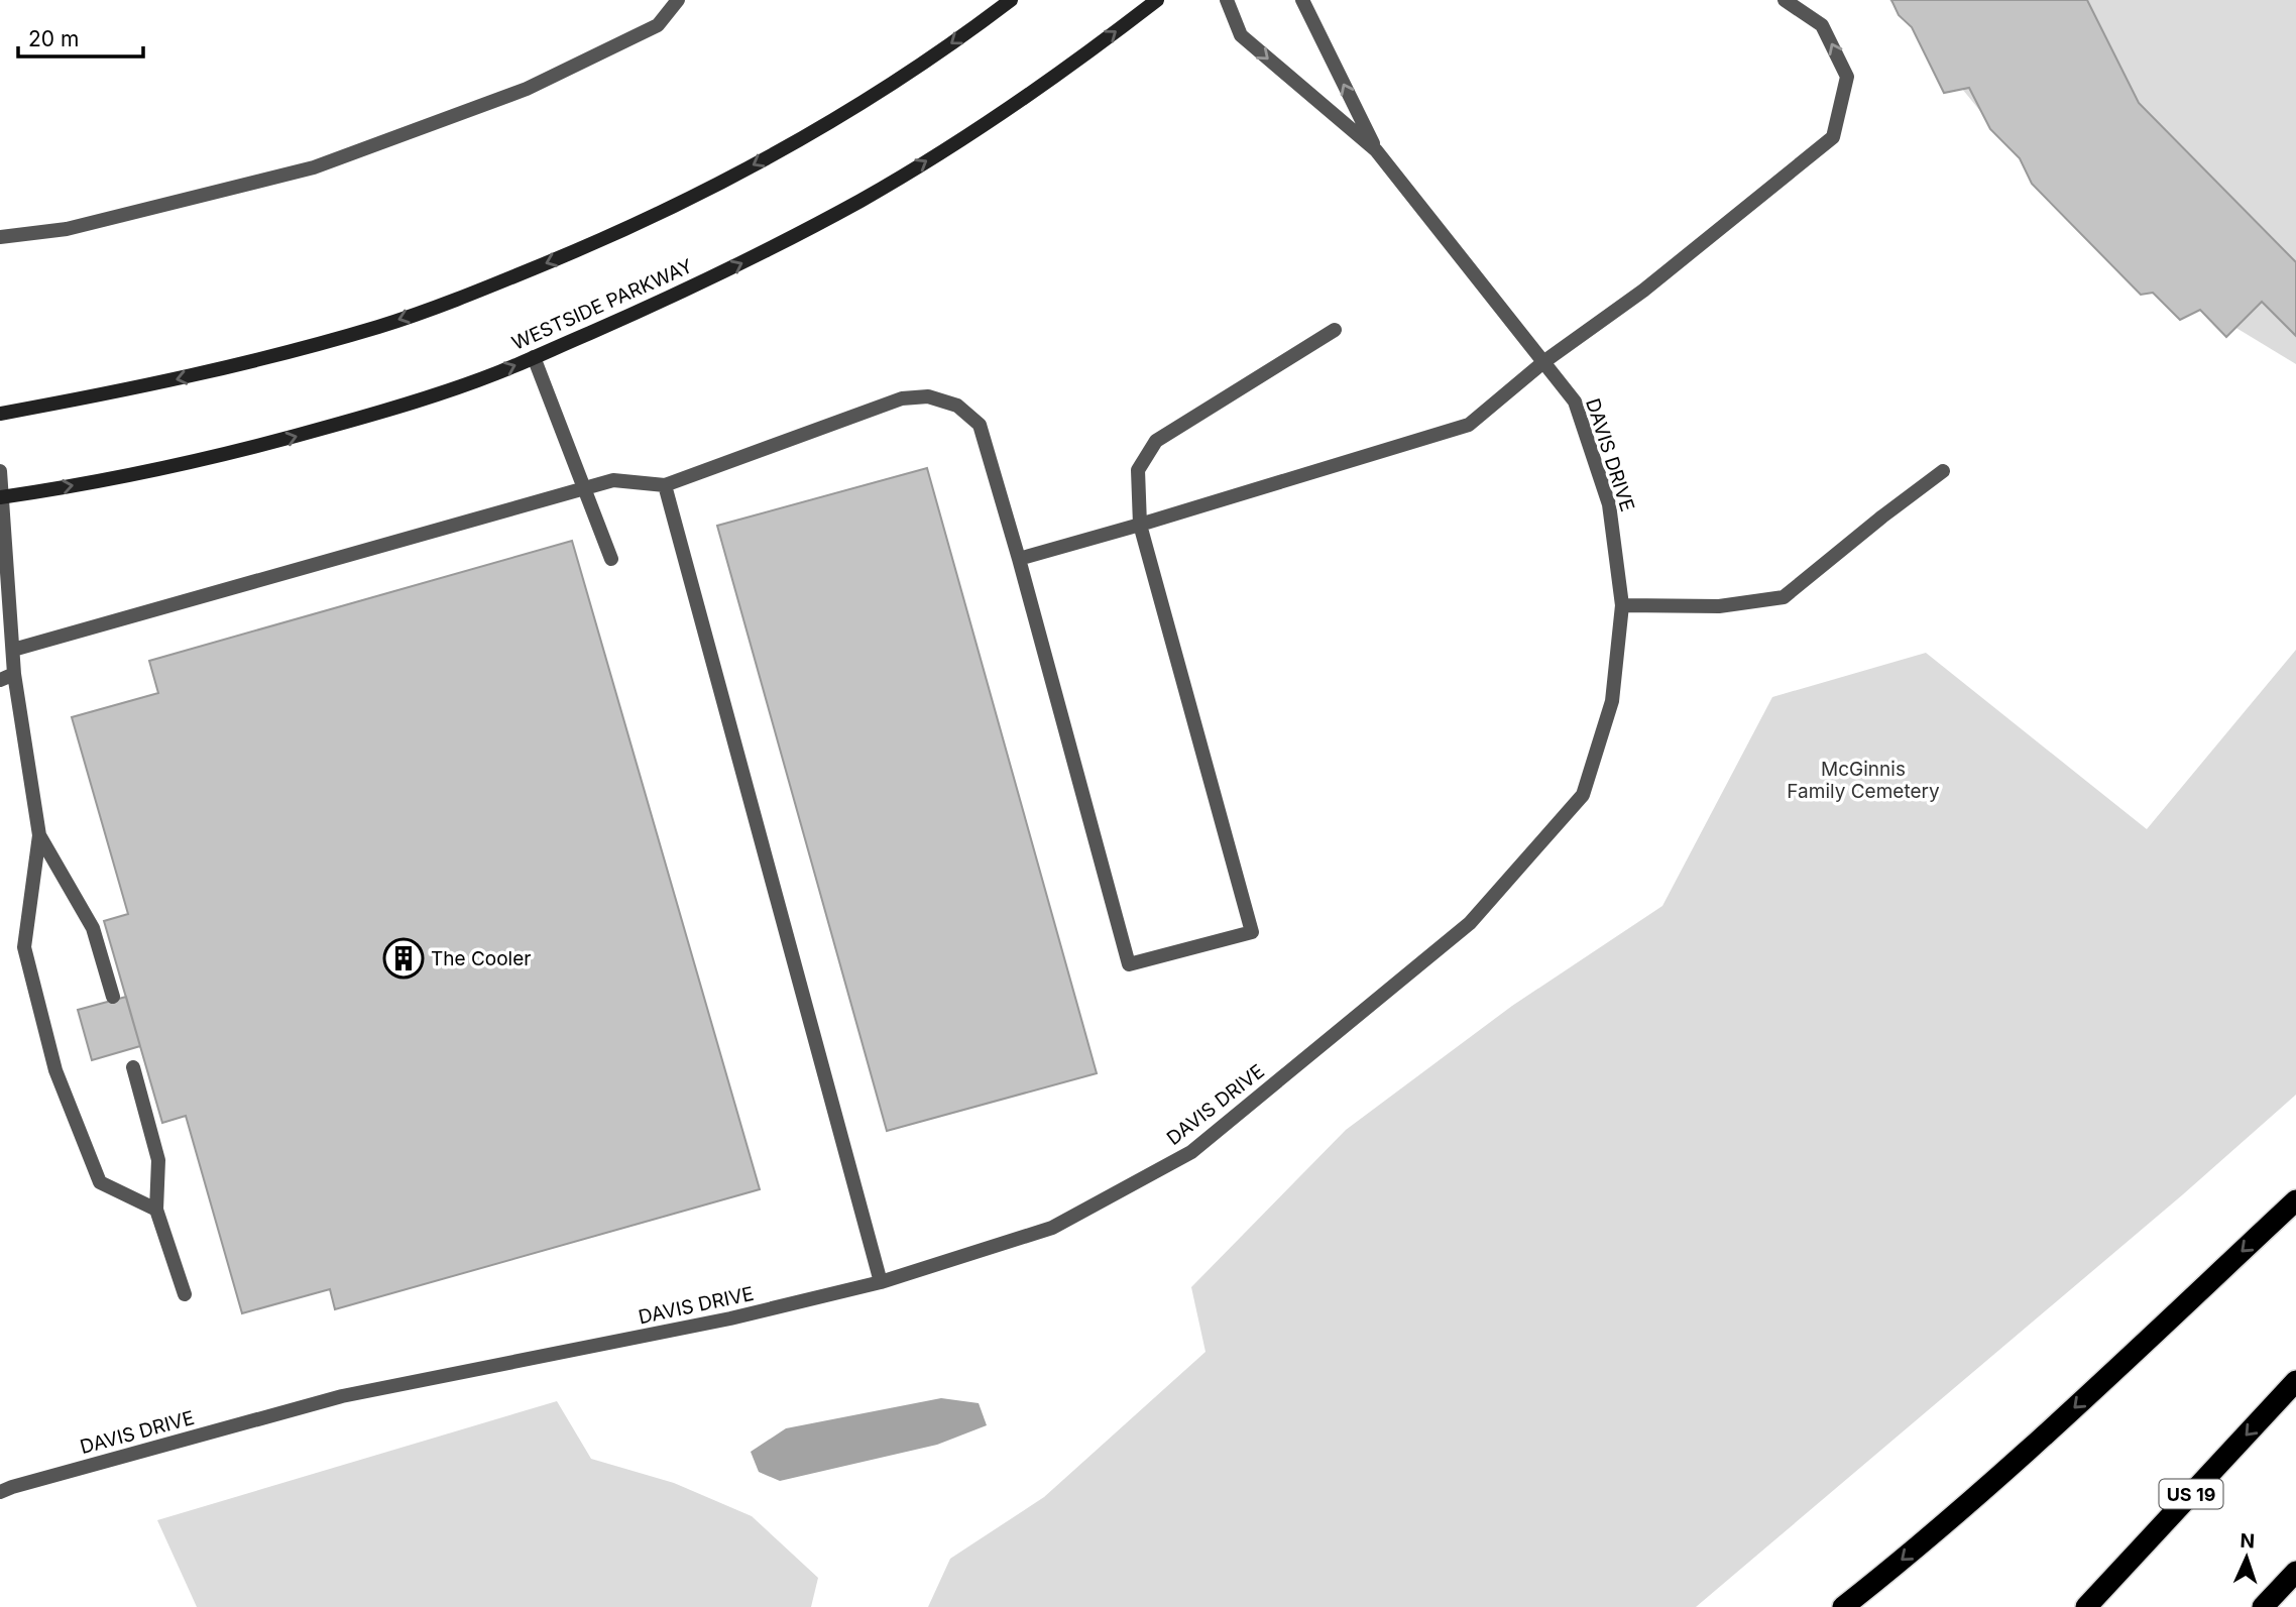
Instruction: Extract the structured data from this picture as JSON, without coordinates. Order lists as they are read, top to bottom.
{
  "streets": {
    "highway": ["US 19"],
    "main road": ["WESTSIDE PARKWAY"],
    "lane": ["DAVIS DRIVE"]
  },
  "parks": ["McGinnis Family Cemetery"],
  "places": {
    "building": ["The Cooler"]
  },
  "scale_bar": "20 m",
  "north": "top"
}
